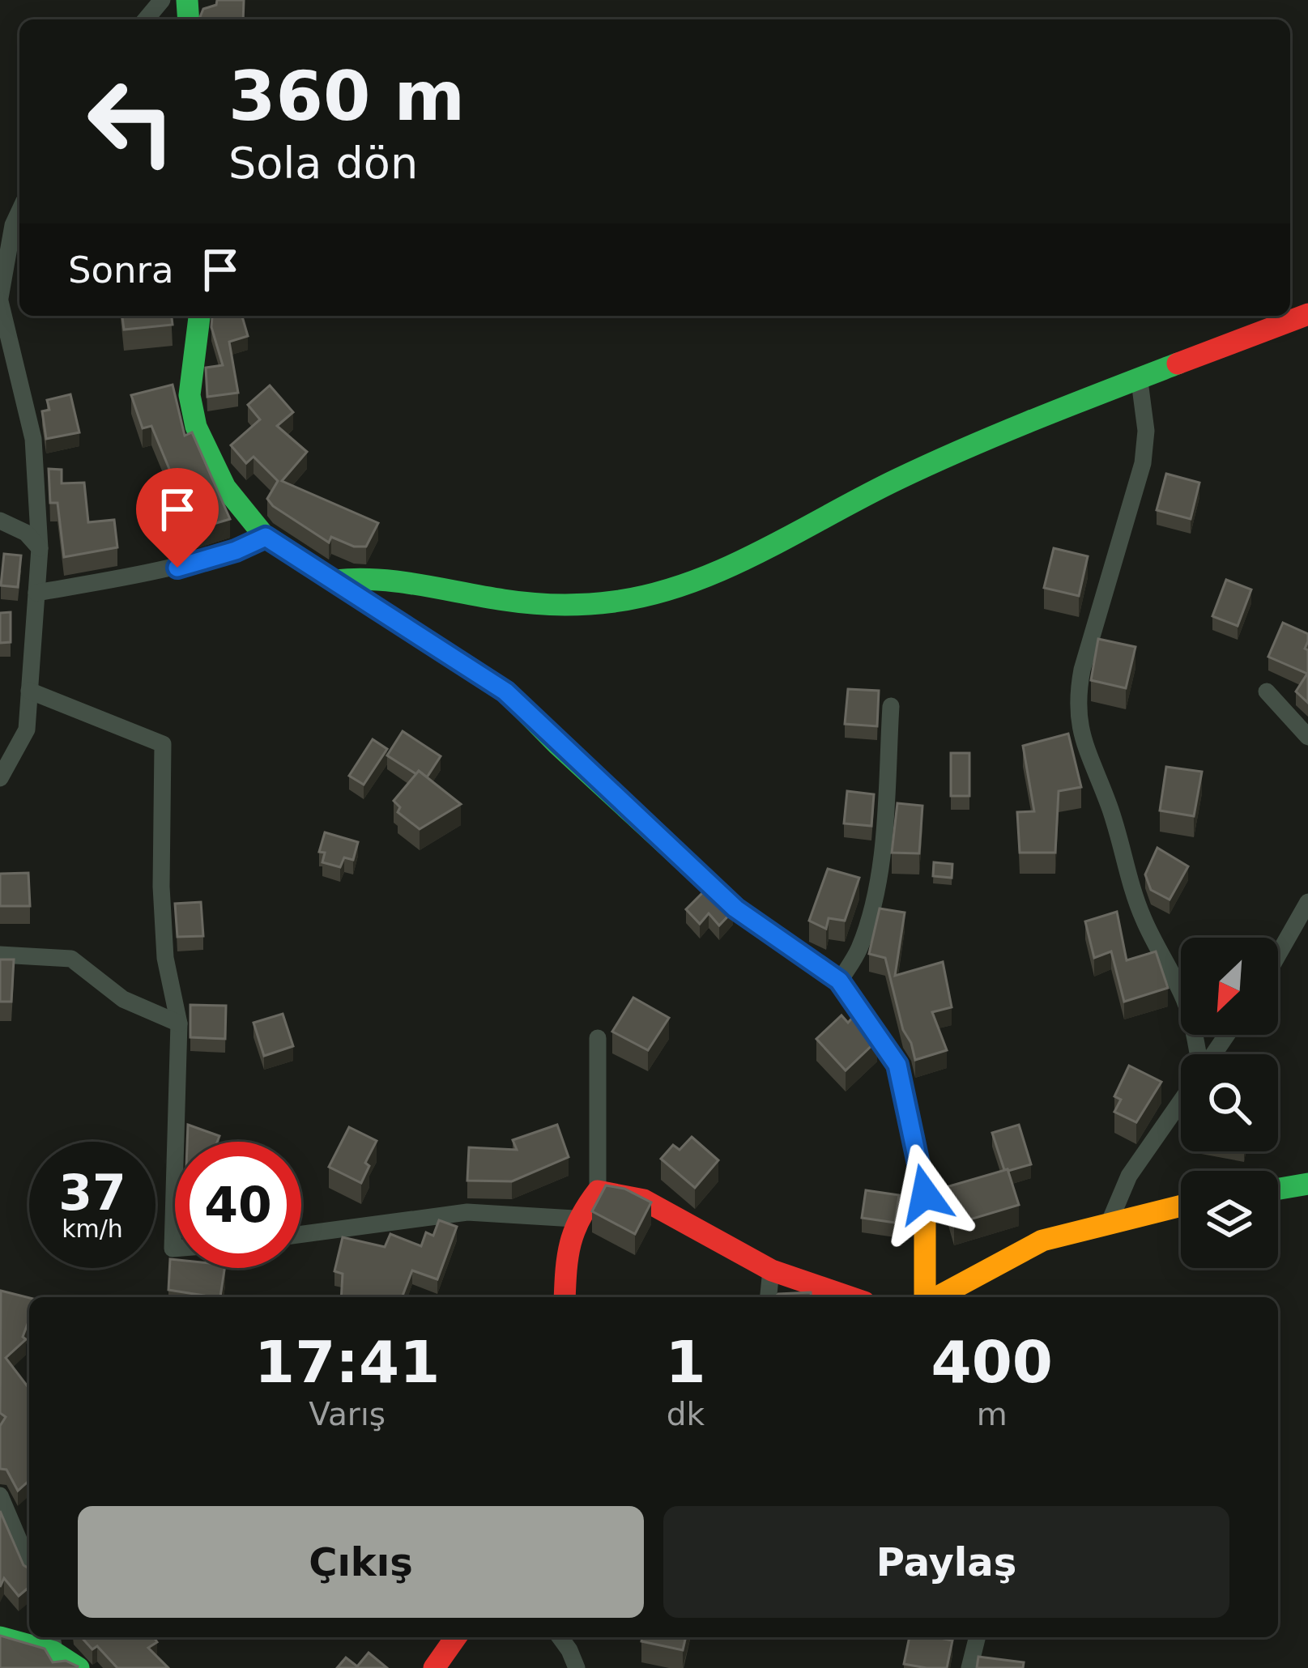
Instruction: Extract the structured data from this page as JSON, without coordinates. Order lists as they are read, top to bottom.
{
  "north": "bottom left",
  "page": {
    "turn": ["360 m", "Sola dön"],
    "then": "Sonra",
    "speed": "37 km/h",
    "limit": "40",
    "eta": [
      "17:41",
      "Varış",
      "1",
      "dk",
      "400",
      "m"
    ],
    "buttons": ["Çıkış", "Paylaş"]
  }
}
